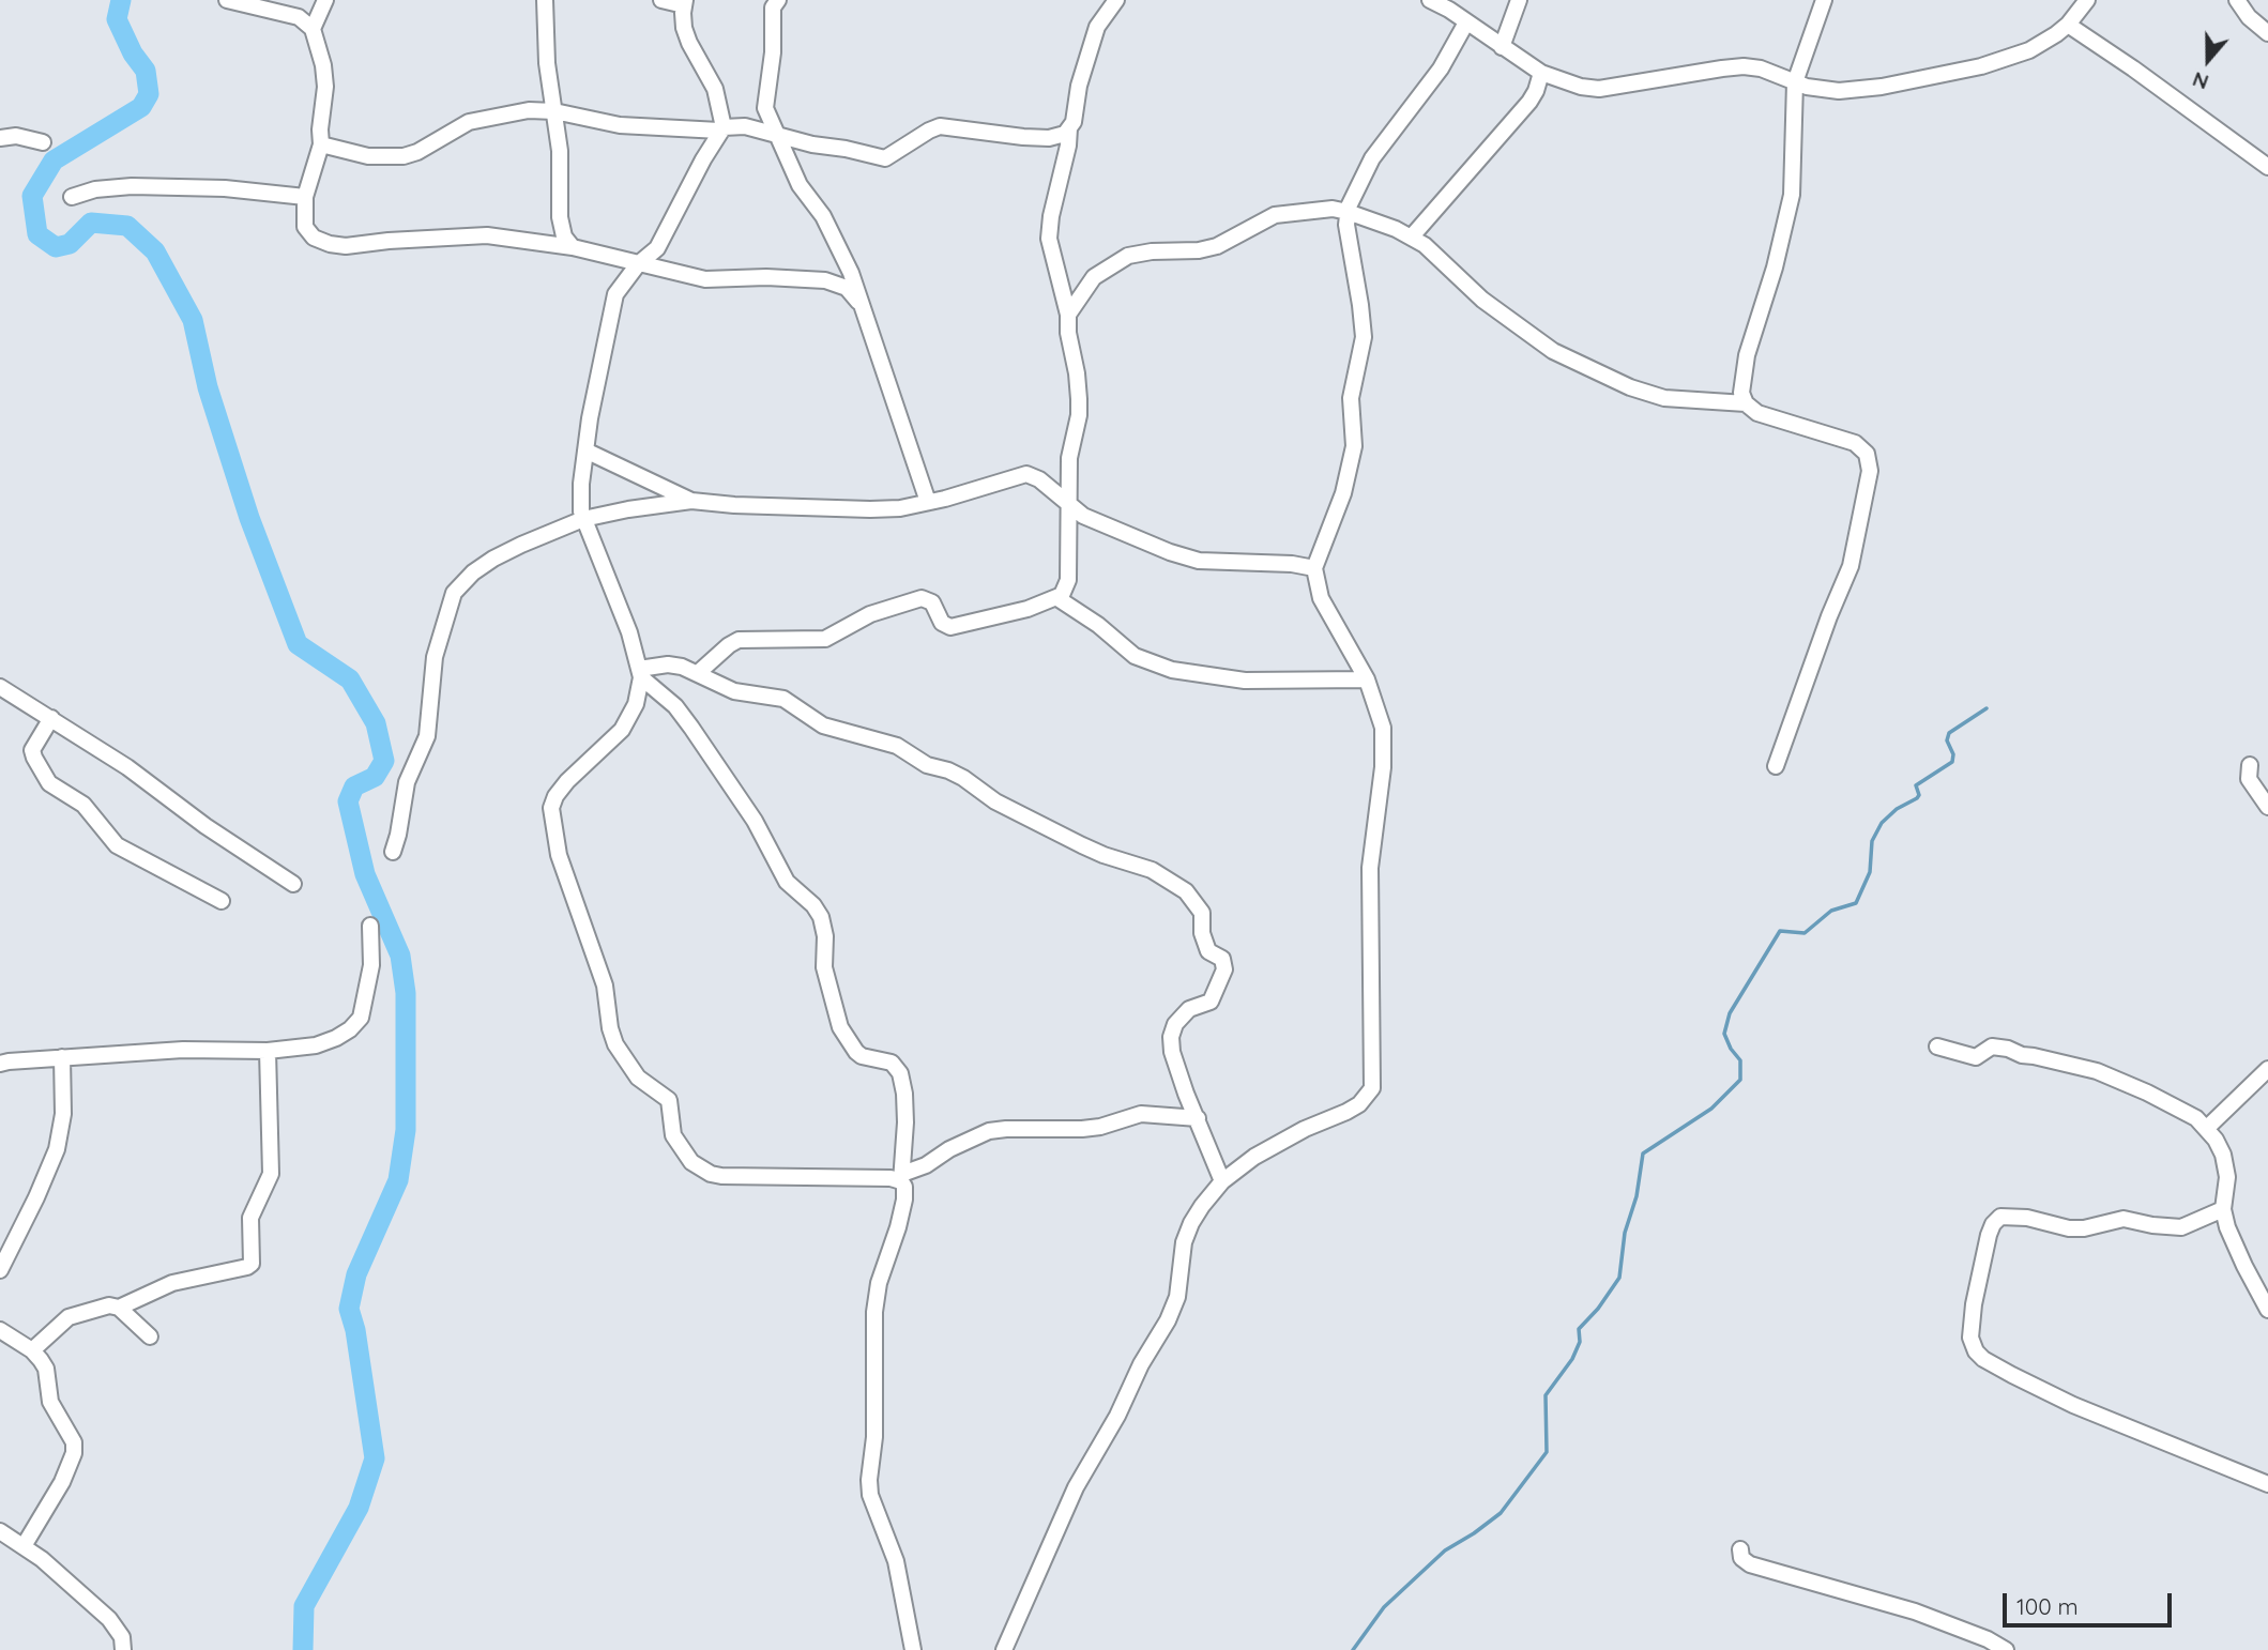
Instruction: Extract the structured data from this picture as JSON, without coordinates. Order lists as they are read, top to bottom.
{
  "scale_bar": "100 m",
  "north": "bottom"
}
